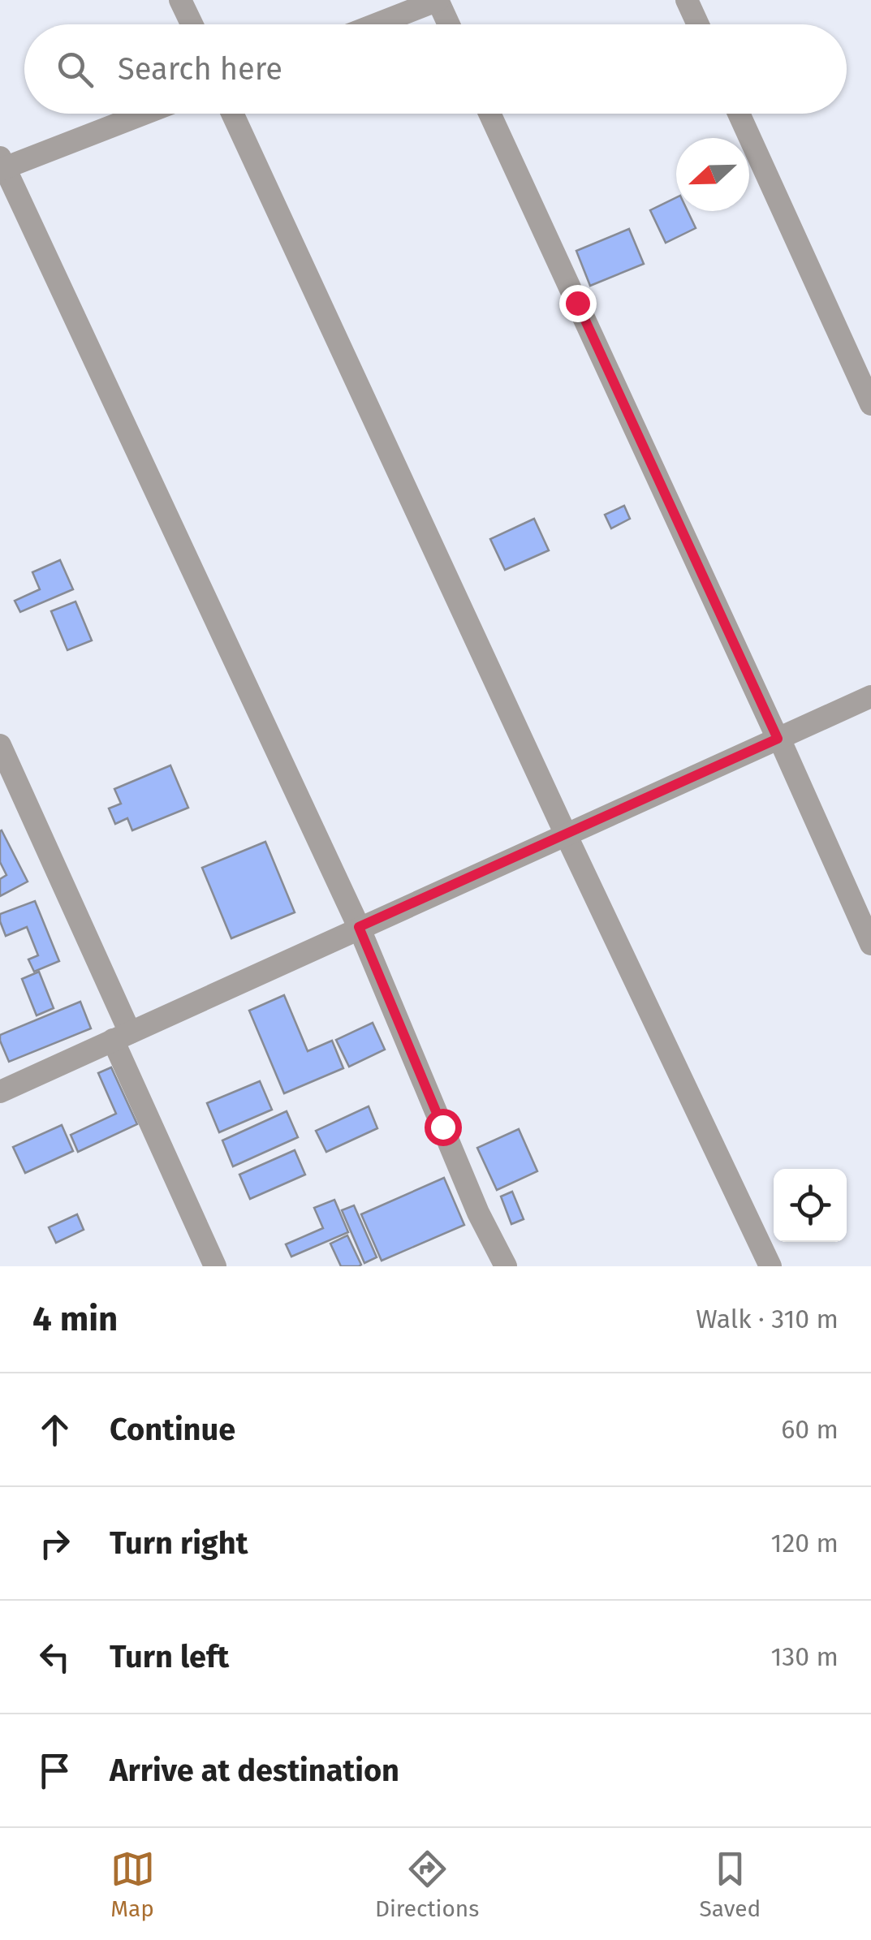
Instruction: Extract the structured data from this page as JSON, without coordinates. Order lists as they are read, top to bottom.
{
  "north": "left",
  "page": {
    "search": "Search here",
    "heading": ["4 min", "Walk · 310 m"],
    "list": [
      ["Continue", "60 m"],
      ["Turn right", "120 m"],
      ["Turn left", "130 m"],
      "Arrive at destination"
    ],
    "nav": ["Map", "Directions", "Saved"]
  }
}
